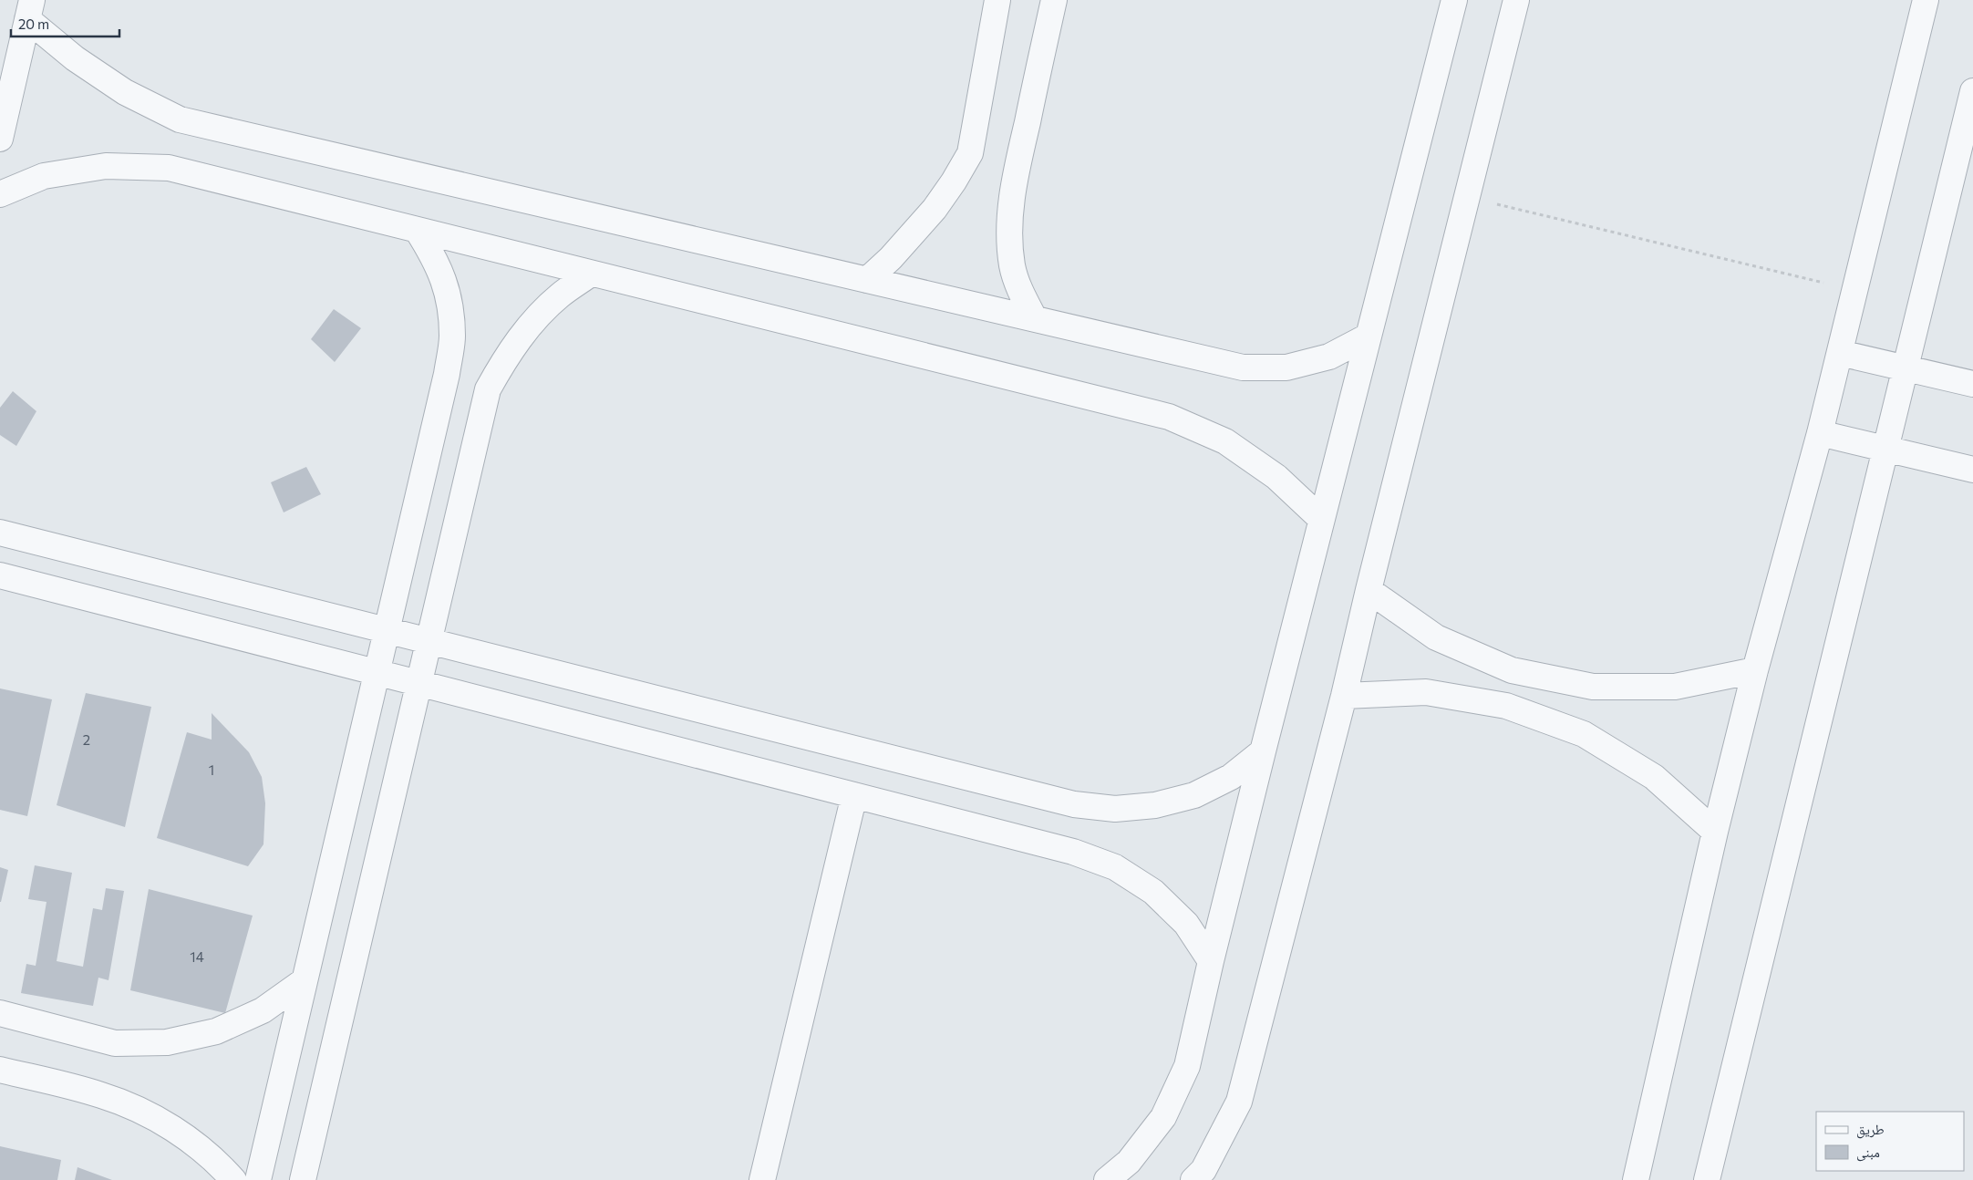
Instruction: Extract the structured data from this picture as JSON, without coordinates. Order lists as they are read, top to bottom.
{
  "house_numbers": ["2", "1", "14"],
  "legend": ["طريق", "مبنى"],
  "scale_bar": "20 m"
}
